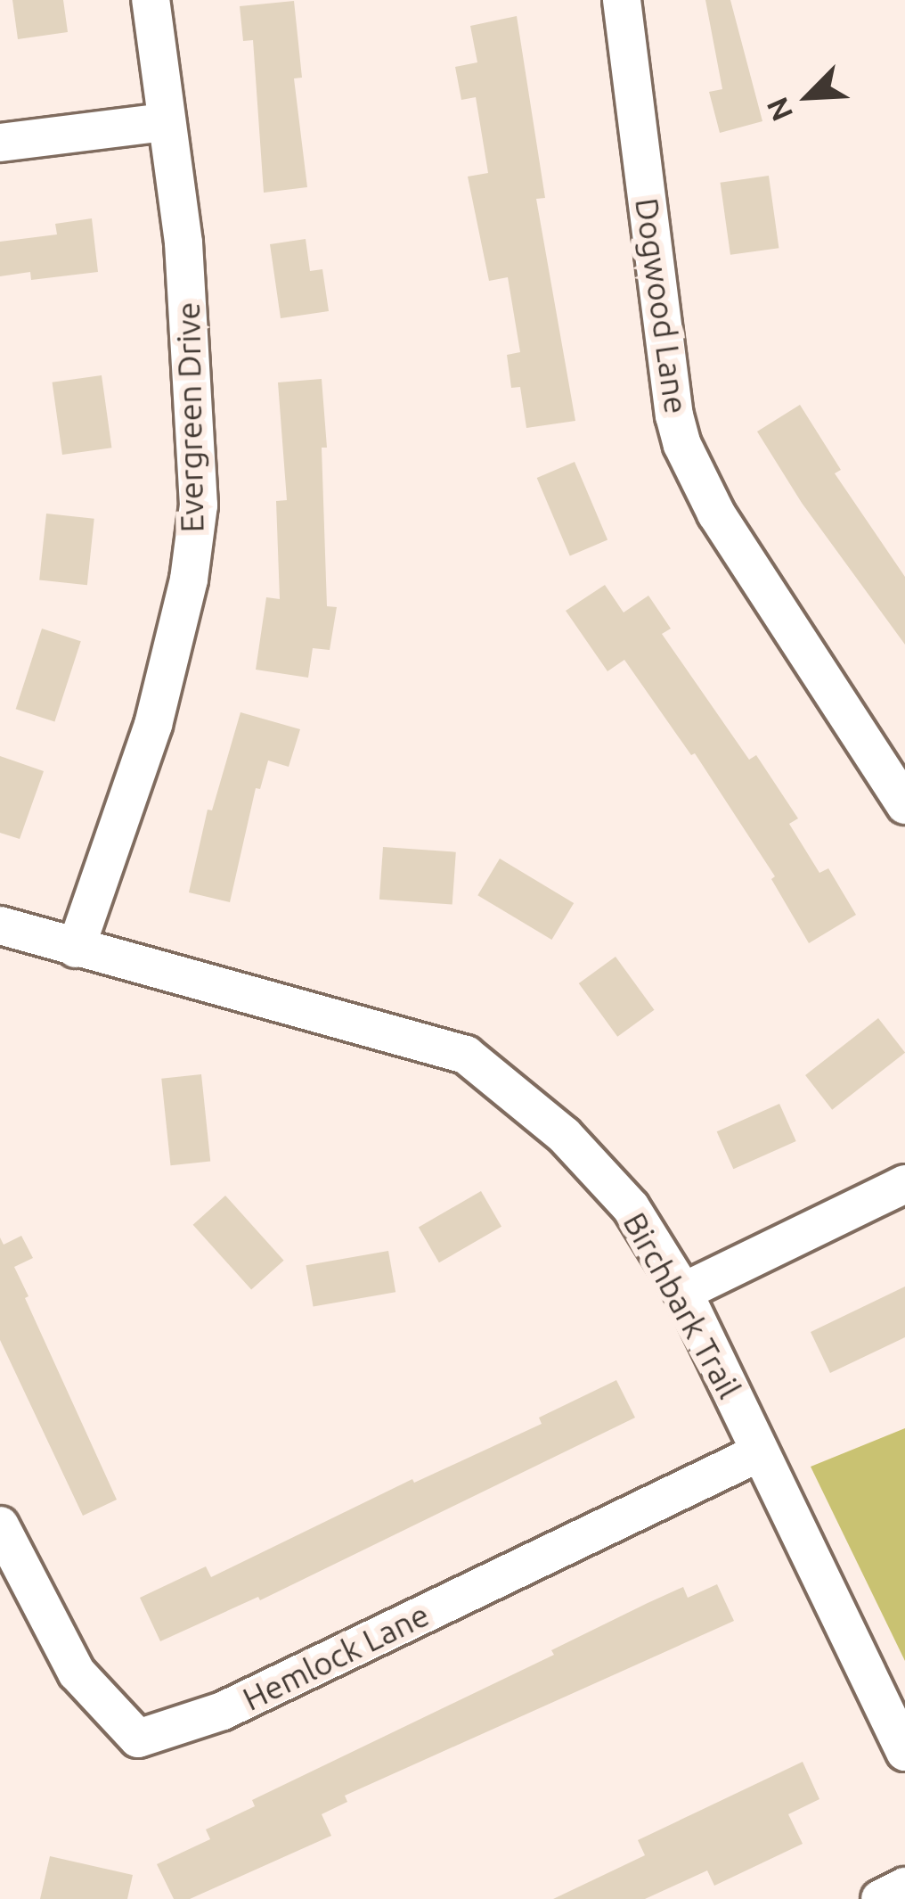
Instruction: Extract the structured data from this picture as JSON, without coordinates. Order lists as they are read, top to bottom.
{
  "streets": {
    "street": [
      "Dogwood Lane",
      "Evergreen Drive",
      "Birchbark Trail",
      "Hemlock Lane"
    ]
  },
  "crossings": [
    ["Evergreen Drive", "Birchbark Trail"],
    ["Birchbark Trail", "Hemlock Lane"]
  ],
  "north": "bottom left"
}
